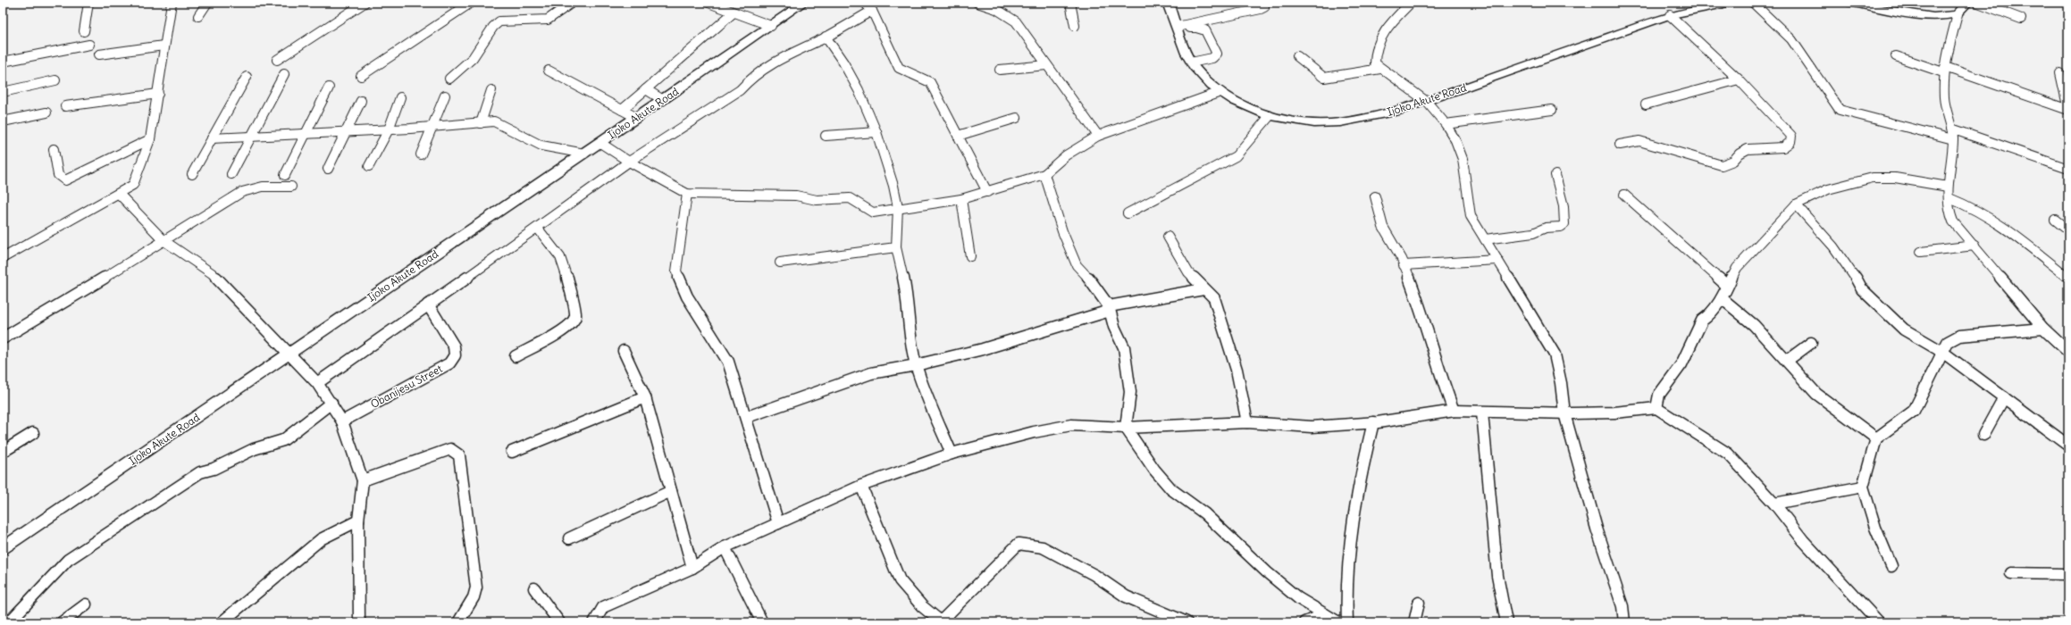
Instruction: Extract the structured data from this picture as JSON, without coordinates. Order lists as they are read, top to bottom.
{
  "streets": {
    "main road": ["Ijoko Akute Road"],
    "street": ["Obanijesu Street"]
  }
}
